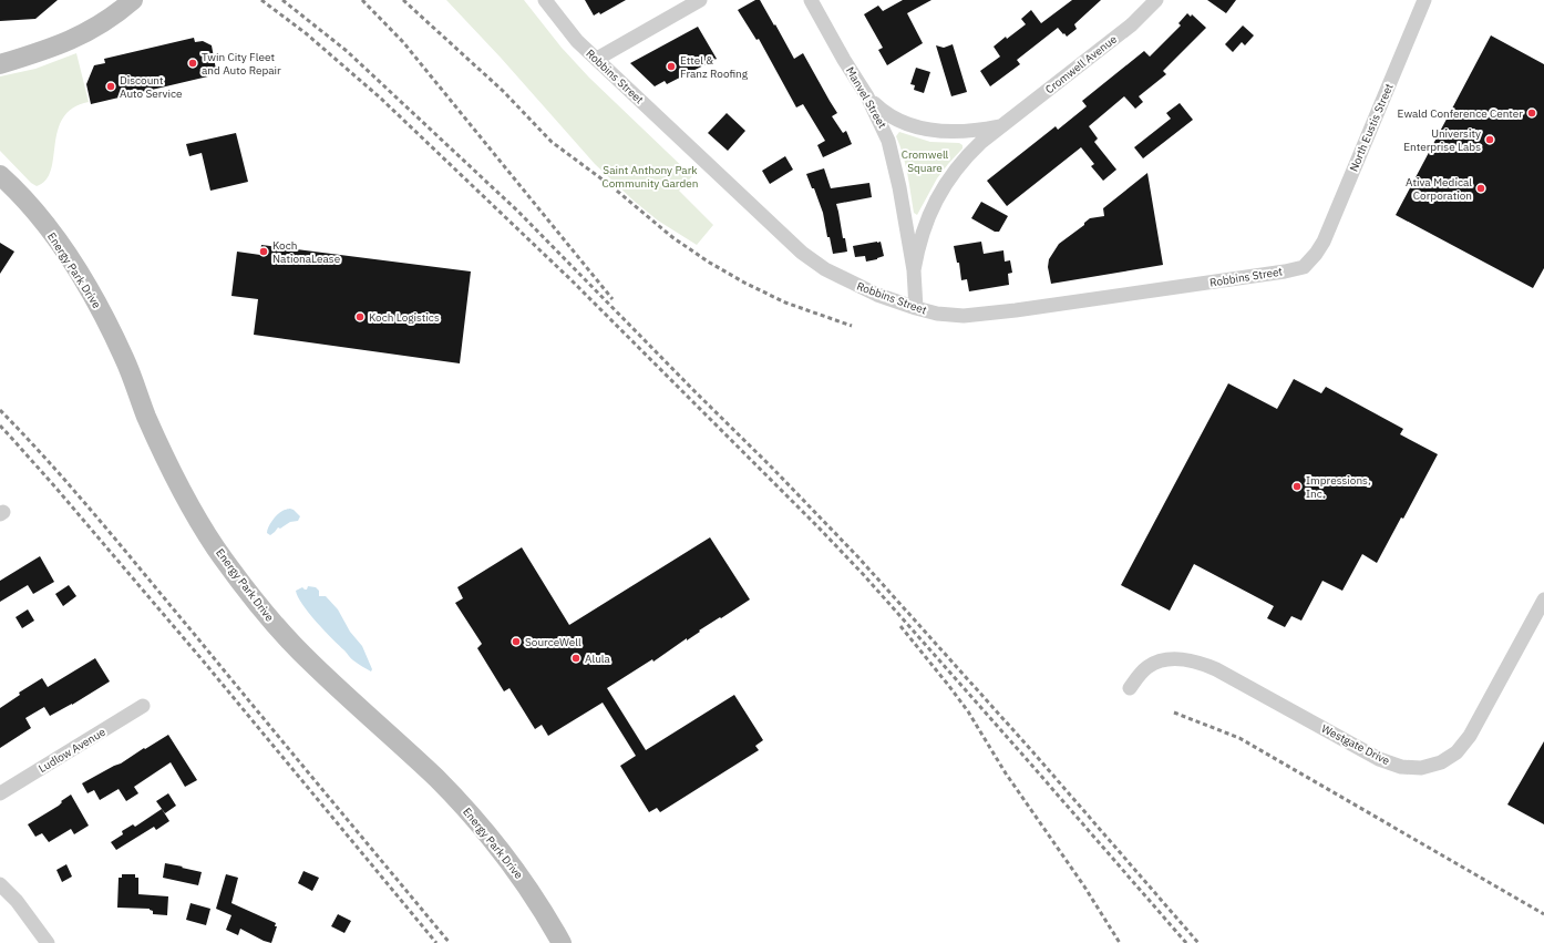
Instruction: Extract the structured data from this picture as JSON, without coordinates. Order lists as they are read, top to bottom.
{
  "streets": {
    "street": [
      "Cromwell Avenue",
      "Robbins Street",
      "Manvel Street",
      "North Eustis Street",
      "Energy Park Drive",
      "Westgate Drive",
      "Ludlow Avenue"
    ]
  },
  "crossings": [
    ["Cromwell Avenue", "Manvel Street"],
    ["Robbins Street", "Manvel Street"],
    ["Robbins Street", "North Eustis Street"]
  ],
  "parks": ["Cromwell Square", "Saint Anthony Park Community Garden"],
  "places": [
    "Twin City Fleet and Auto Repair",
    "Ettel & Franz Roofing",
    "Discount Auto Service",
    "Ewald Conference Center",
    "University Enterprise Labs",
    "Ativa Medical Corporation",
    "Koch NationaLease",
    "Koch Logistics",
    "Impressions, Inc.",
    "SourceWell",
    "Alula"
  ]
}
